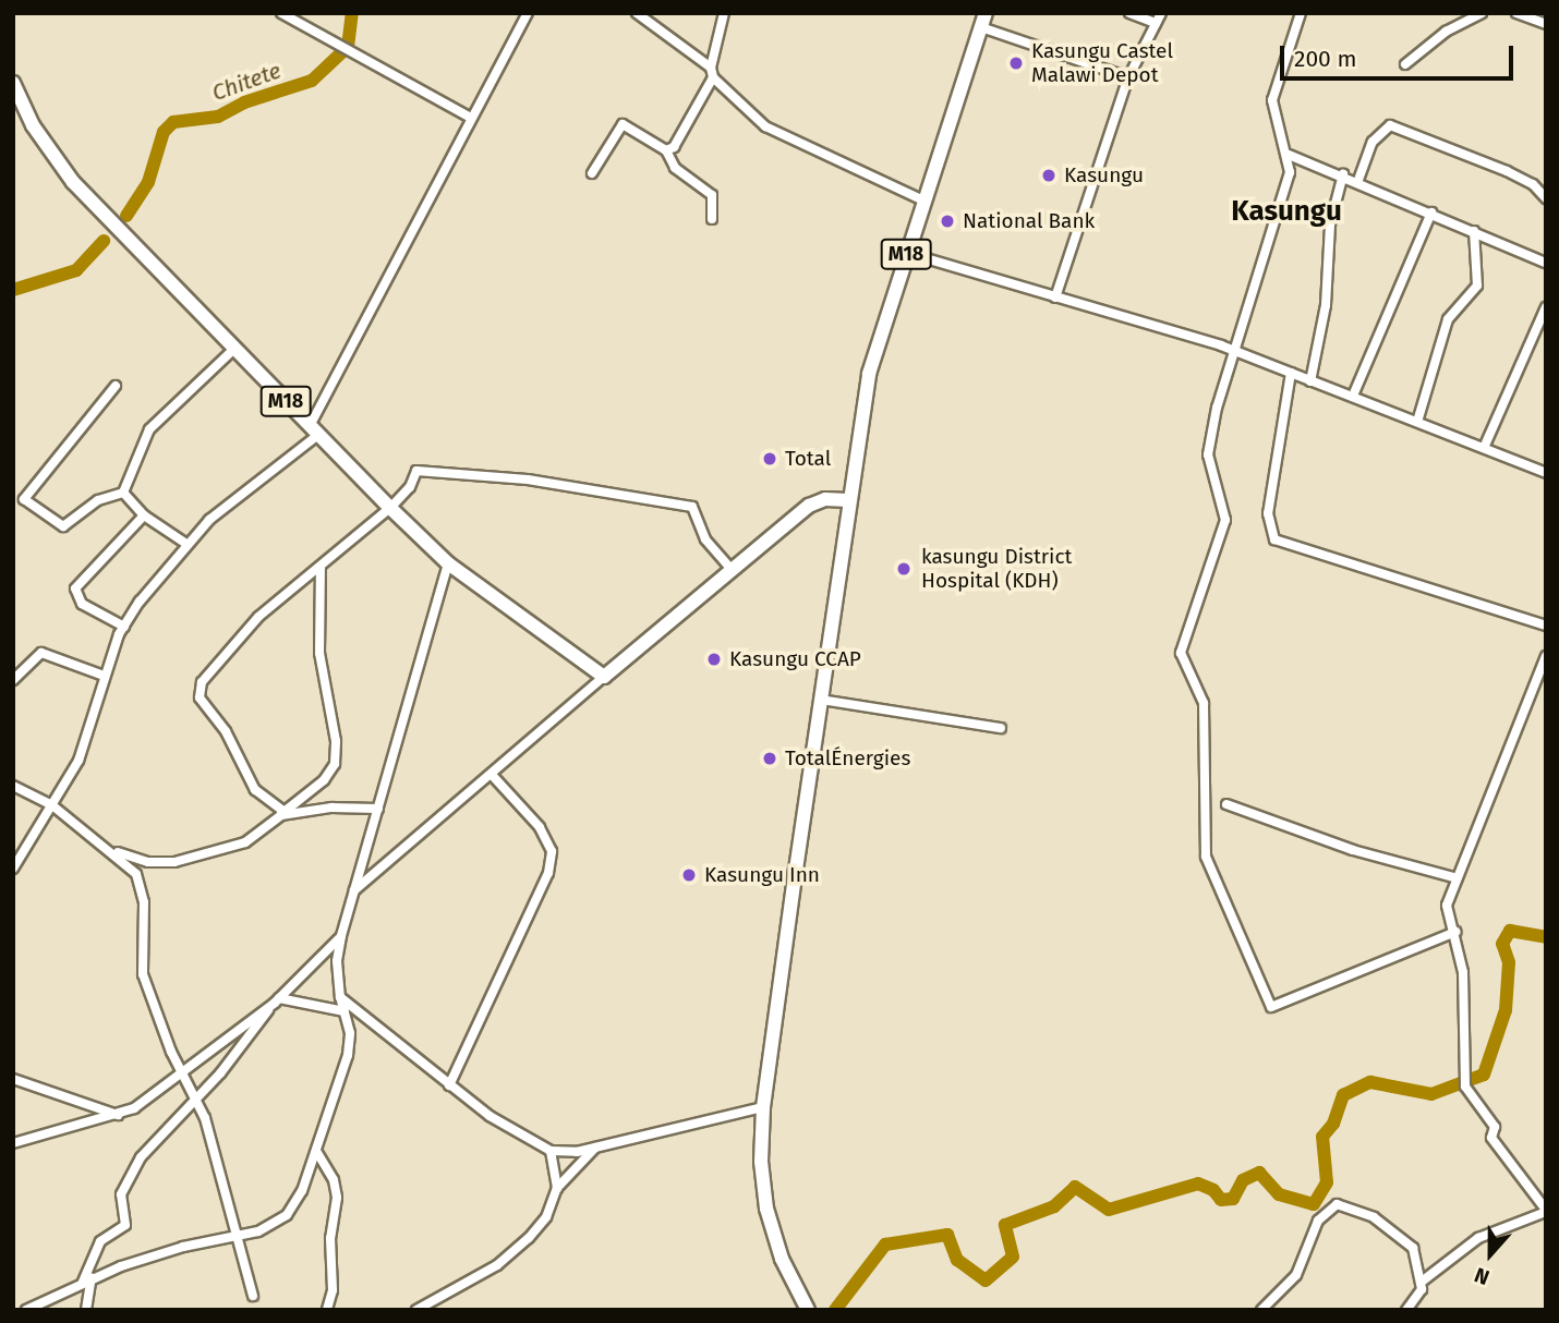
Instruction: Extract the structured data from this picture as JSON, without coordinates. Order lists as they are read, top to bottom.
{
  "streets": {
    "main road": ["M18"]
  },
  "districts": ["Kasungu"],
  "water": ["Chitete"],
  "places": [
    "Kasungu Castel Malawi Depot",
    "Kasungu",
    "National Bank",
    "Total",
    "kasungu District Hospital (KDH)",
    "Kasungu CCAP",
    "TotalÉnergies",
    "Kasungu Inn"
  ],
  "scale_bar": "200 m",
  "north": "bottom"
}
